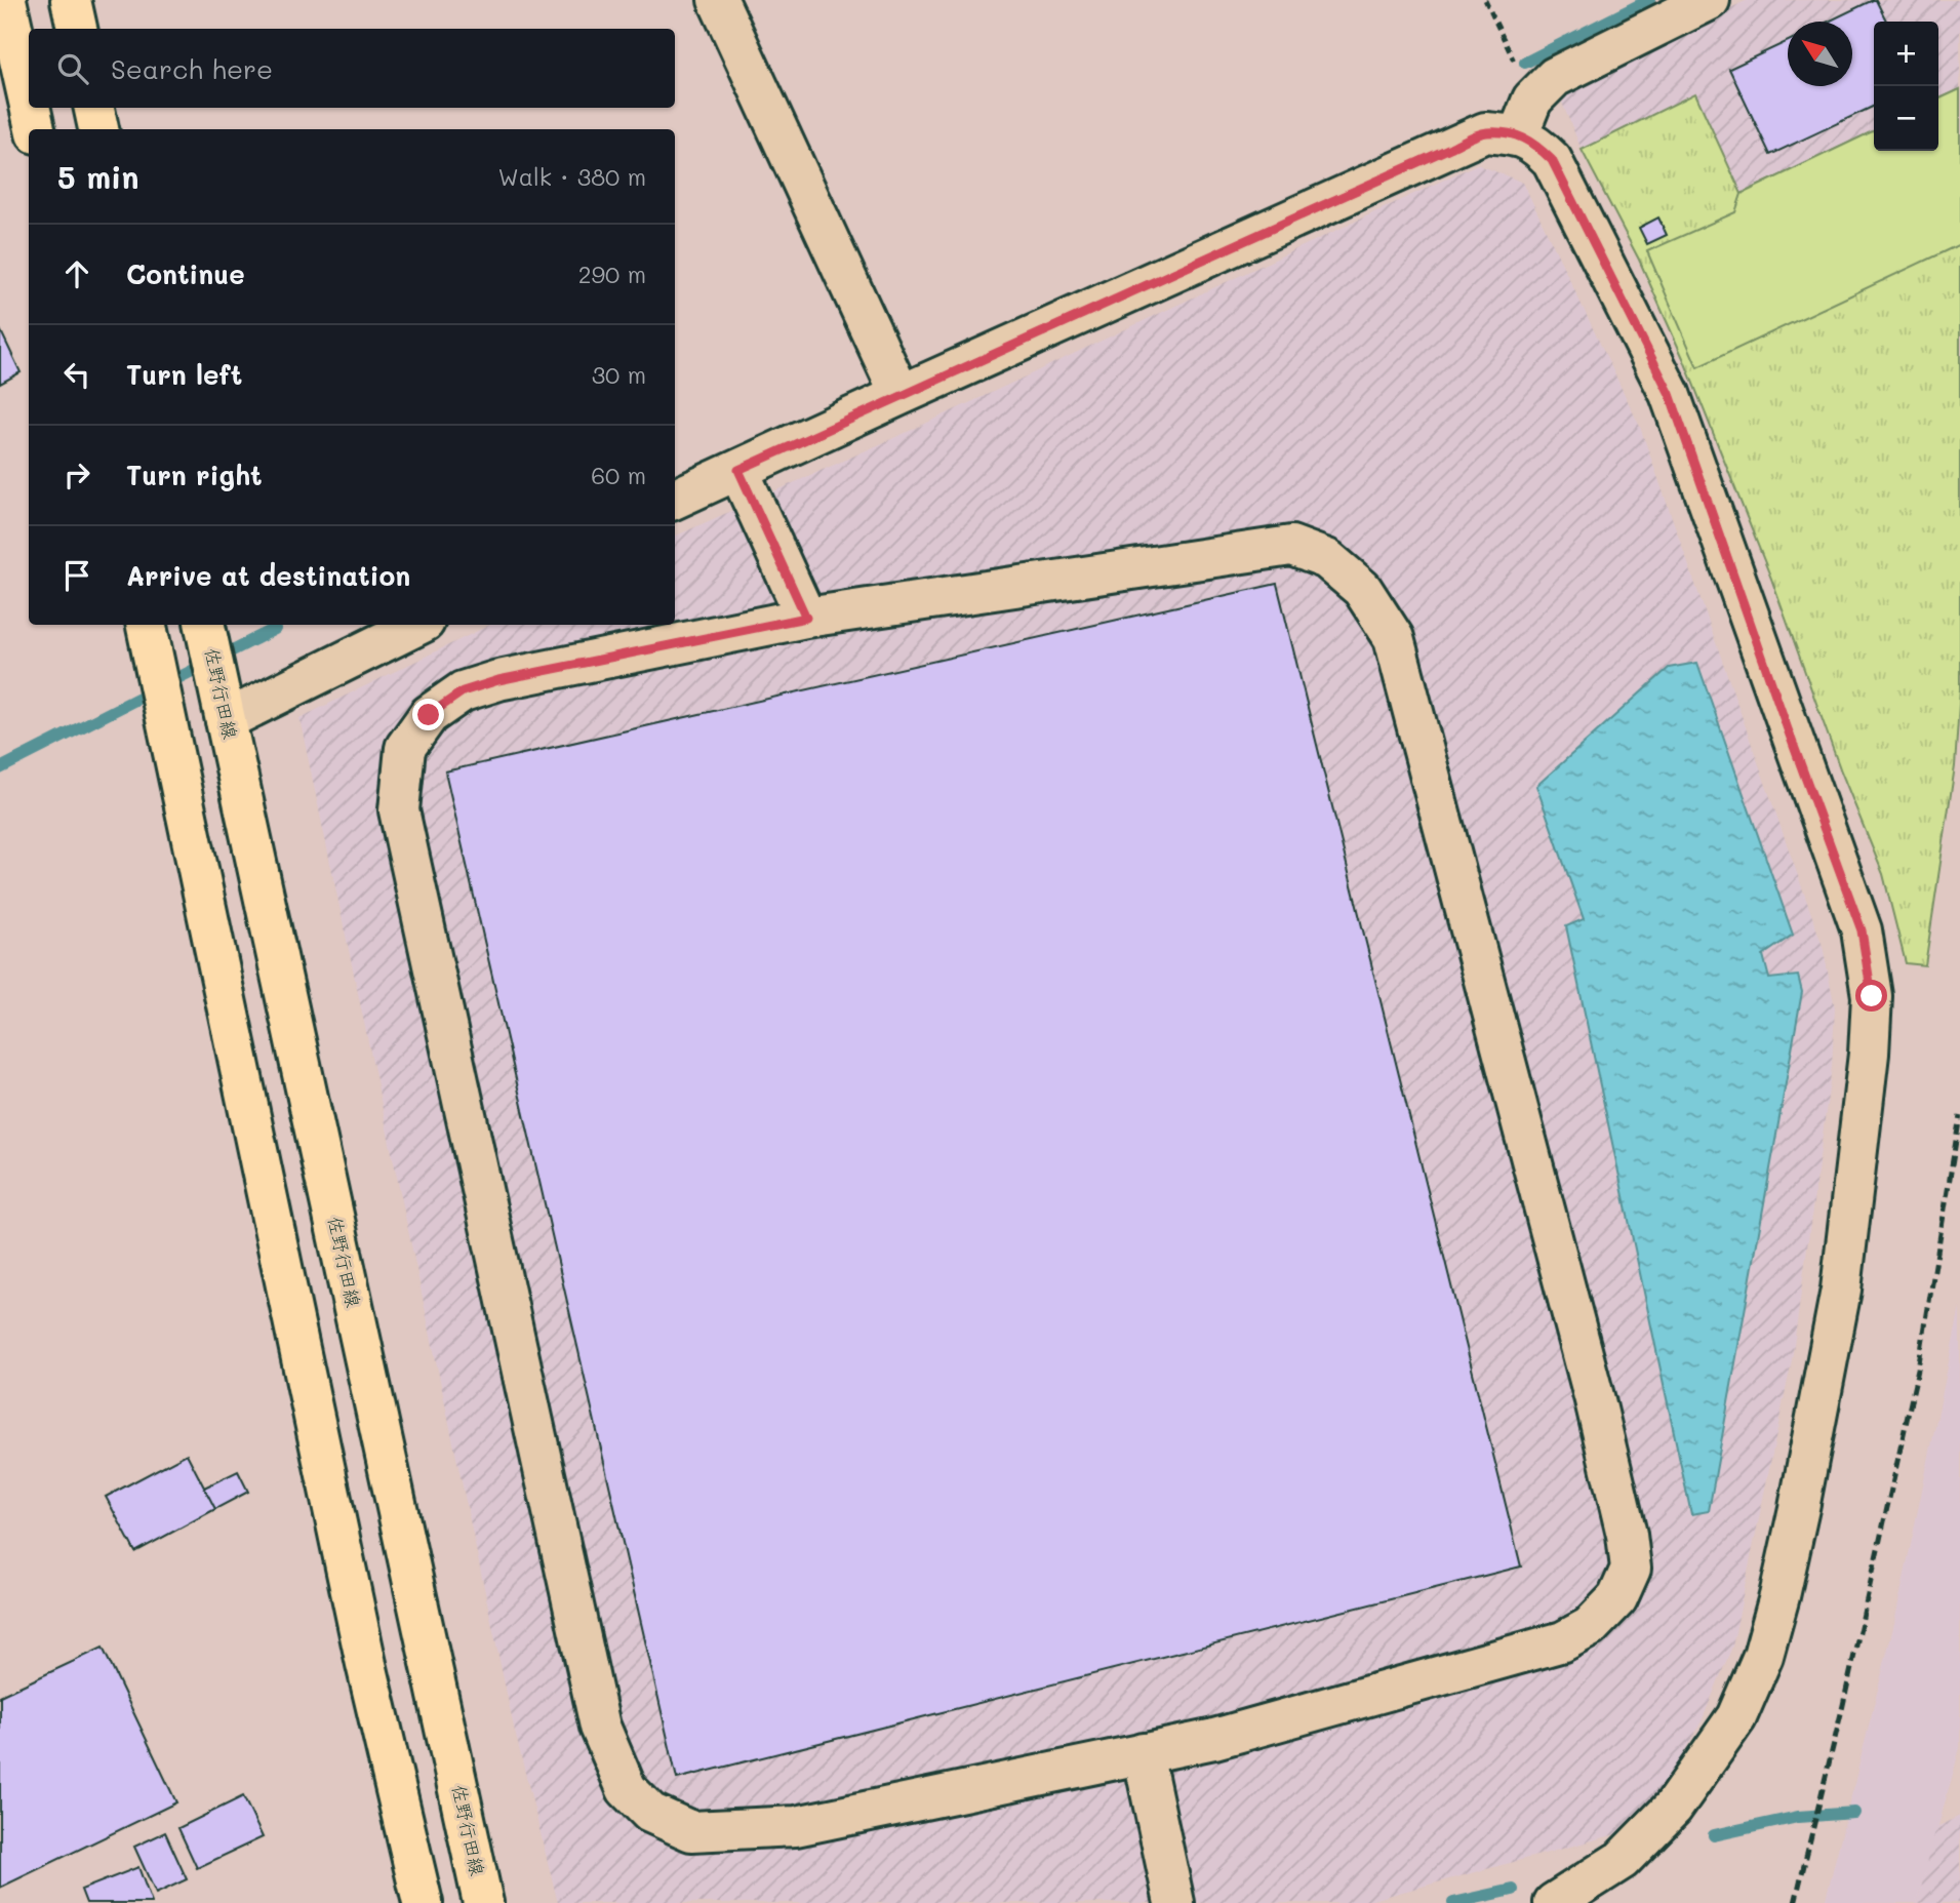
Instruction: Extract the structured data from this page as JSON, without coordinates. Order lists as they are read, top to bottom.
{
  "streets": {
    "main road": ["佐野行田線"]
  },
  "north": "top left",
  "page": {
    "map_buttons": ["+", "−"],
    "search": "Search here",
    "heading": ["5 min", "Walk · 380 m"],
    "list": [
      ["Continue", "290 m"],
      ["Turn left", "30 m"],
      ["Turn right", "60 m"],
      "Arrive at destination"
    ]
  }
}
